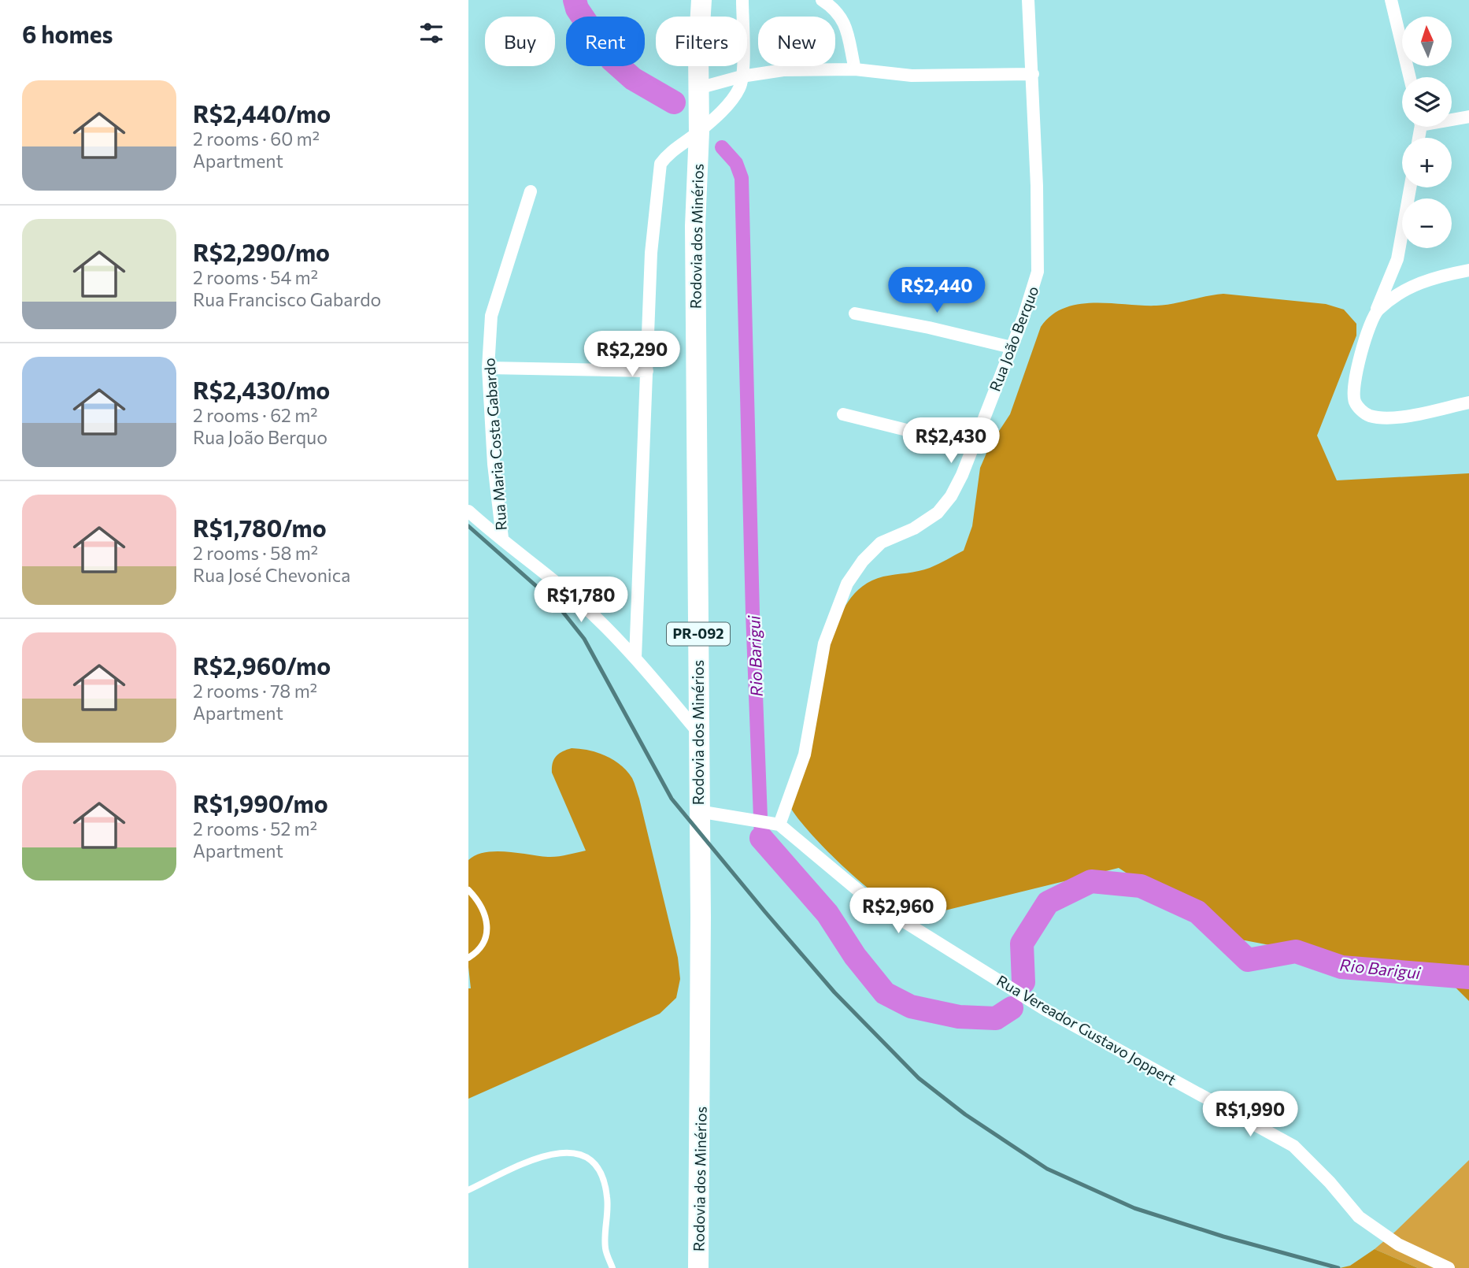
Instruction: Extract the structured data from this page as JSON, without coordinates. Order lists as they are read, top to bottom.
{
  "streets": {
    "main road": ["Rodovia dos Minérios", "PR-092"],
    "street": ["Rua João Berquo", "Rua Maria Costa Gabardo", "Rua Vereador Gustavo Joppert"]
  },
  "crossings": [
    ["Rua João Berquo", "Rua Vereador Gustavo Joppert"]
  ],
  "water": ["Rio Barigui"],
  "north": "top",
  "page": {
    "heading": "6 homes",
    "map_buttons": ["+", "−"],
    "chip": [
      "Buy",
      "Rent",
      "Filters",
      "New"
    ],
    "list": [
      {
        "name": "R$2,440/mo",
        "note": "2 rooms · 60 m² · Apartment"
      },
      {
        "name": "R$2,290/mo",
        "note": "2 rooms · 54 m² · Rua Francisco Gabardo"
      },
      {
        "name": "R$2,430/mo",
        "note": "2 rooms · 62 m² · Rua João Berquo"
      },
      {
        "name": "R$1,780/mo",
        "note": "2 rooms · 58 m² · Rua José Chevonica"
      },
      {
        "name": "R$2,960/mo",
        "note": "2 rooms · 78 m² · Apartment"
      },
      {
        "name": "R$1,990/mo",
        "note": "2 rooms · 52 m² · Apartment"
      }
    ],
    "price": [
      "R$2,440",
      "R$2,290",
      "R$2,430",
      "R$1,780",
      "R$2,960",
      "R$1,990"
    ]
  }
}
